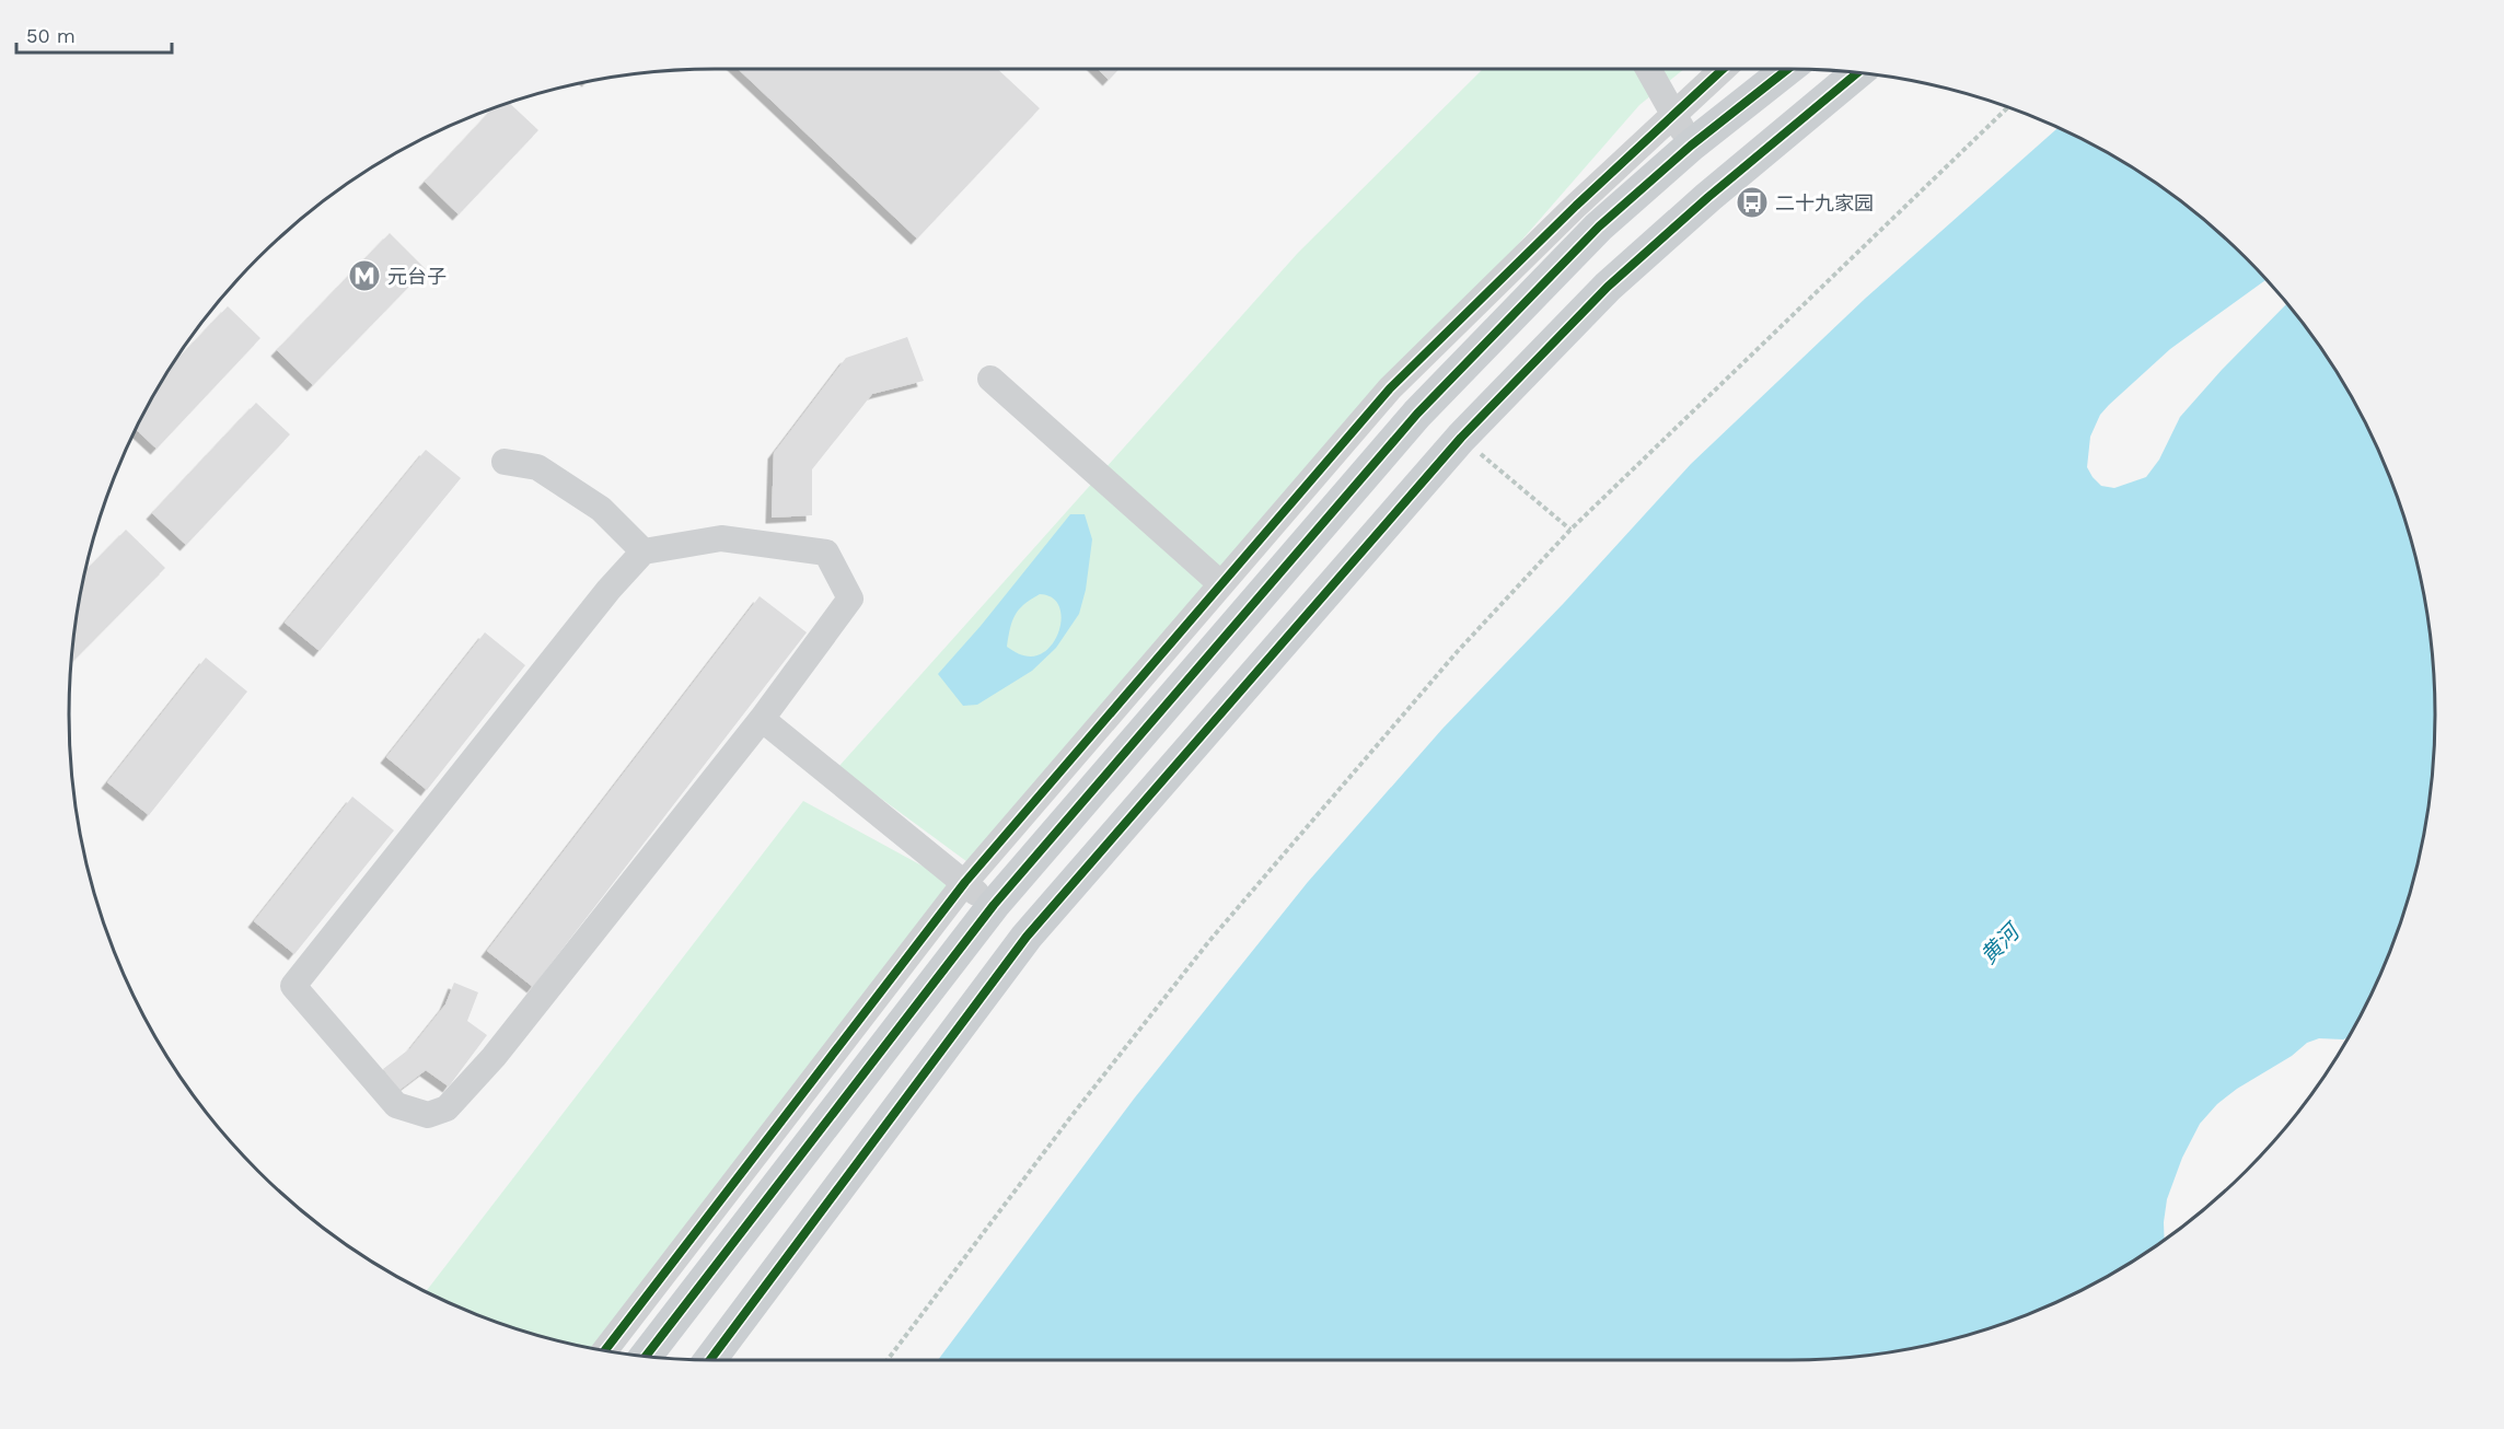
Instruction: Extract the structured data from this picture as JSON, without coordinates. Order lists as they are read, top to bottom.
{
  "water": ["黄河"],
  "places": {
    "bus stop": ["二十九家园"],
    "metro station": ["元台子"]
  },
  "scale_bar": "50 m"
}
